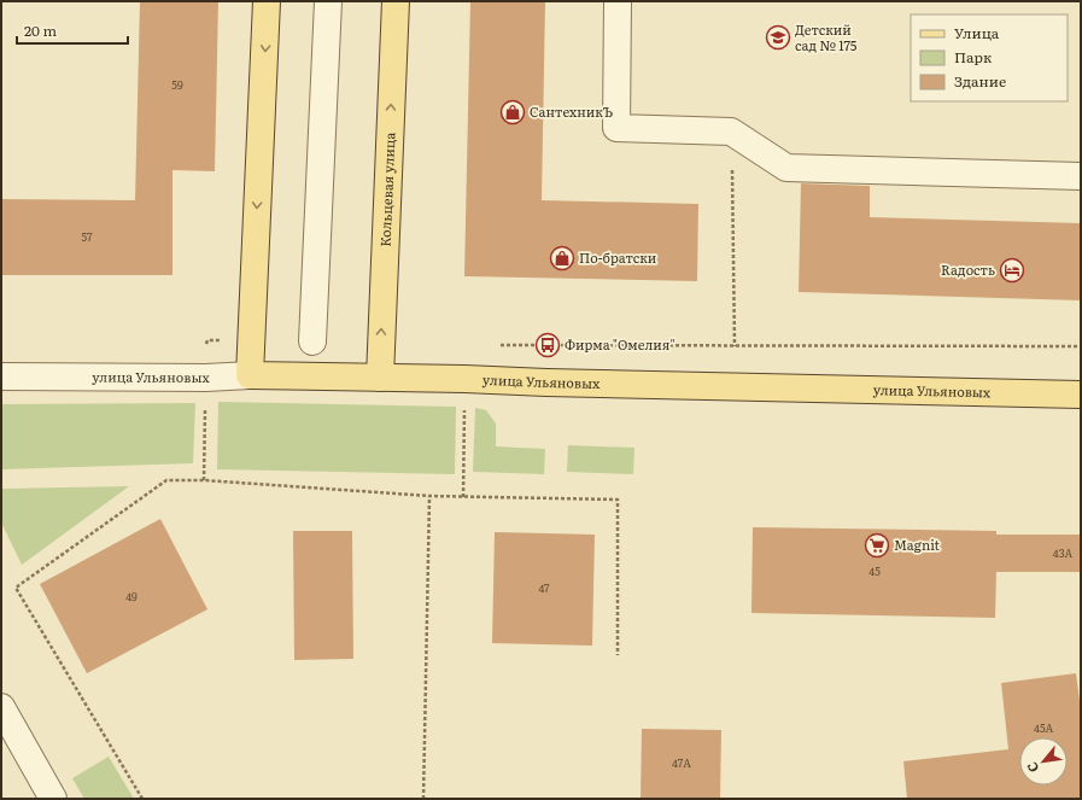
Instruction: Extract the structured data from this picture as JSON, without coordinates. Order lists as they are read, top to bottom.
{
  "streets": {
    "main road": ["Кольцевая улица", "улица Ульяновых"]
  },
  "crossings": [
    ["Кольцевая улица", "улица Ульяновых"]
  ],
  "places": {
    "school or university": ["Детский сад № 175"],
    "shop": ["СантехникЪ", "По-братски"],
    "hotel": ["Rадость"],
    "bus stop": ["Фирма \"Омелия\""],
    "supermarket": ["Magnit"]
  },
  "house_numbers": [
    "59",
    "57",
    "43А",
    "45",
    "47",
    "49",
    "45А",
    "47А"
  ],
  "legend": ["Улица", "Парк", "Здание"],
  "scale_bar": "20 m",
  "north": "bottom left"
}
